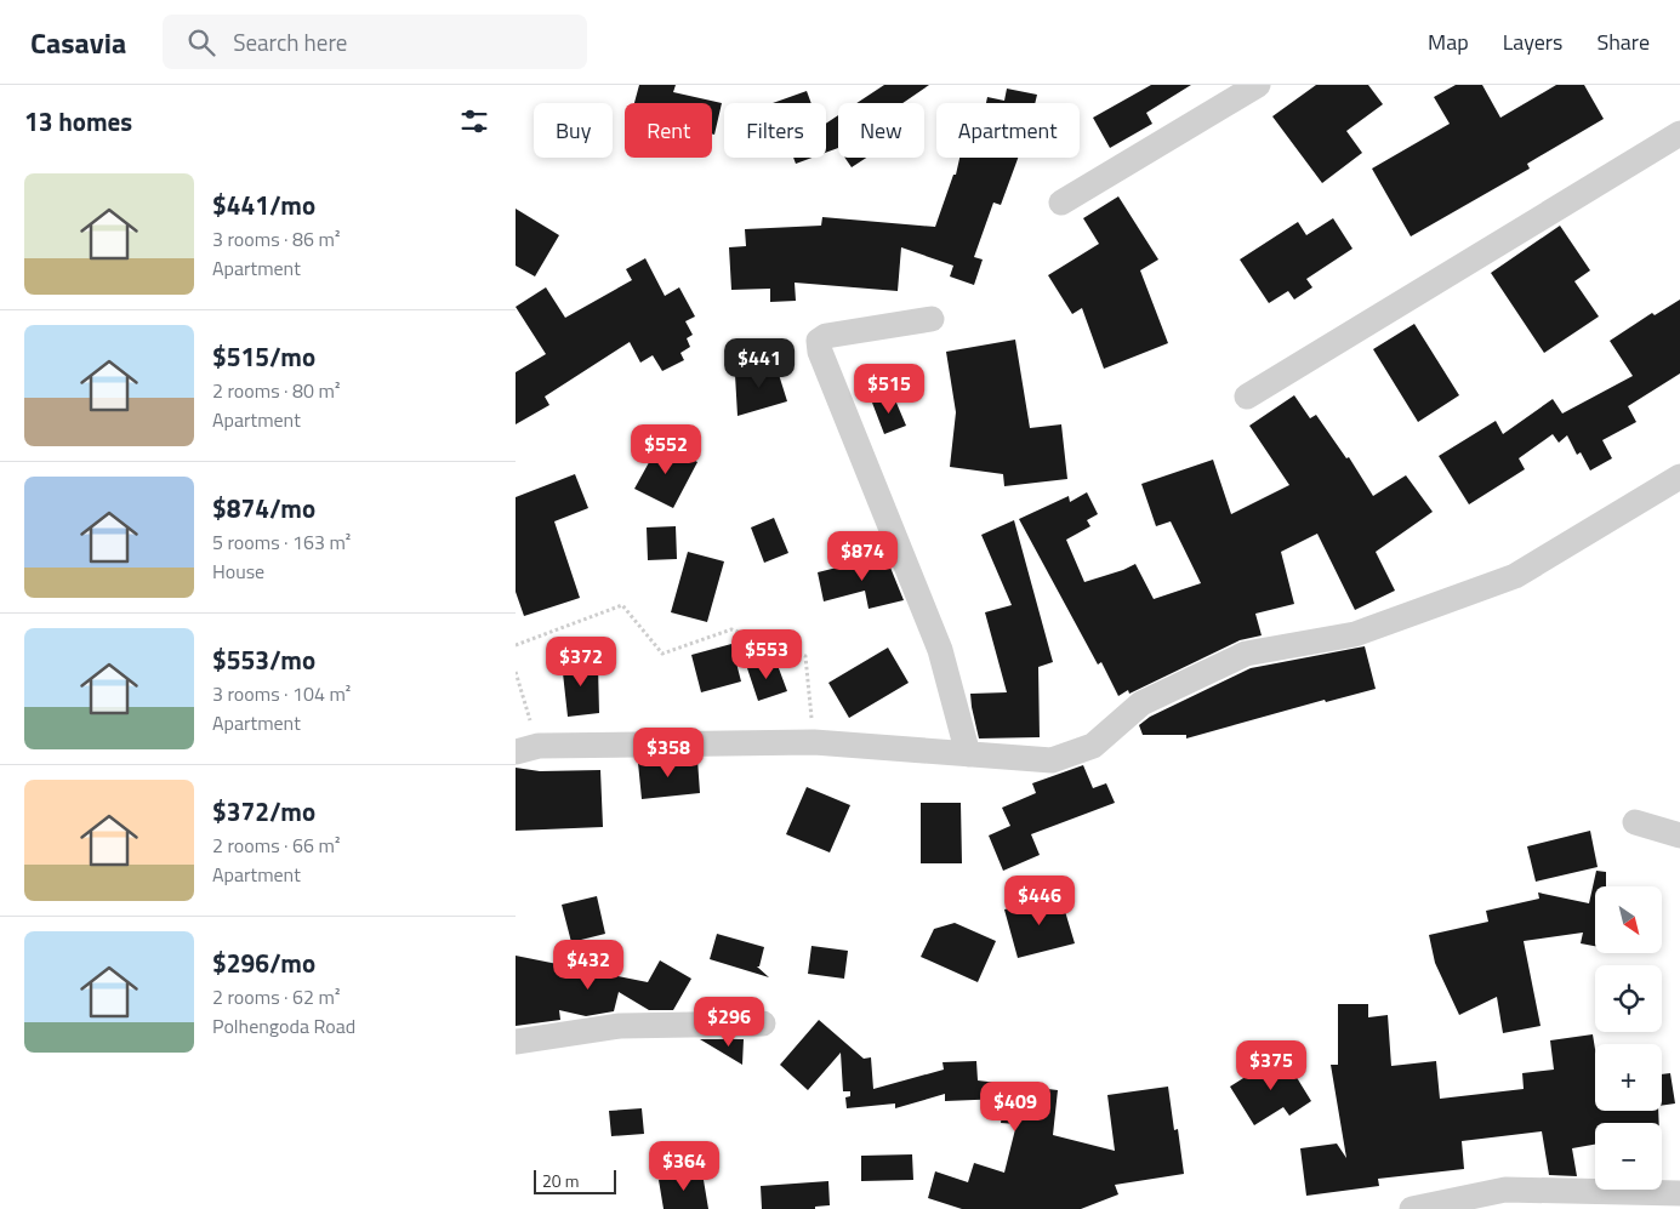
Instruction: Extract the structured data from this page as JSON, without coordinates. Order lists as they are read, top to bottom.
{
  "scale_bar": "20 m",
  "north": "bottom right",
  "page": {
    "header": "Casavia",
    "search": "Search here",
    "nav": ["Map", "Layers", "Share"],
    "heading": "13 homes",
    "chip": [
      "Buy",
      "Rent",
      "Filters",
      "New",
      "Apartment"
    ],
    "list": [
      {
        "name": "$441/mo",
        "note": "3 rooms · 86 m² · Apartment"
      },
      {
        "name": "$515/mo",
        "note": "2 rooms · 80 m² · Apartment"
      },
      {
        "name": "$874/mo",
        "note": "5 rooms · 163 m² · House"
      },
      {
        "name": "$553/mo",
        "note": "3 rooms · 104 m² · Apartment"
      },
      {
        "name": "$372/mo",
        "note": "2 rooms · 66 m² · Apartment"
      },
      {
        "name": "$296/mo",
        "note": "2 rooms · 62 m² · Polhengoda Road"
      }
    ],
    "price": [
      "$441",
      "$515",
      "$552",
      "$874",
      "$553",
      "$372",
      "$358",
      "$446",
      "$432",
      "$296",
      "$375",
      "$409",
      "$364"
    ],
    "map_buttons": ["+", "−"],
    "scale": "20 m"
  }
}
